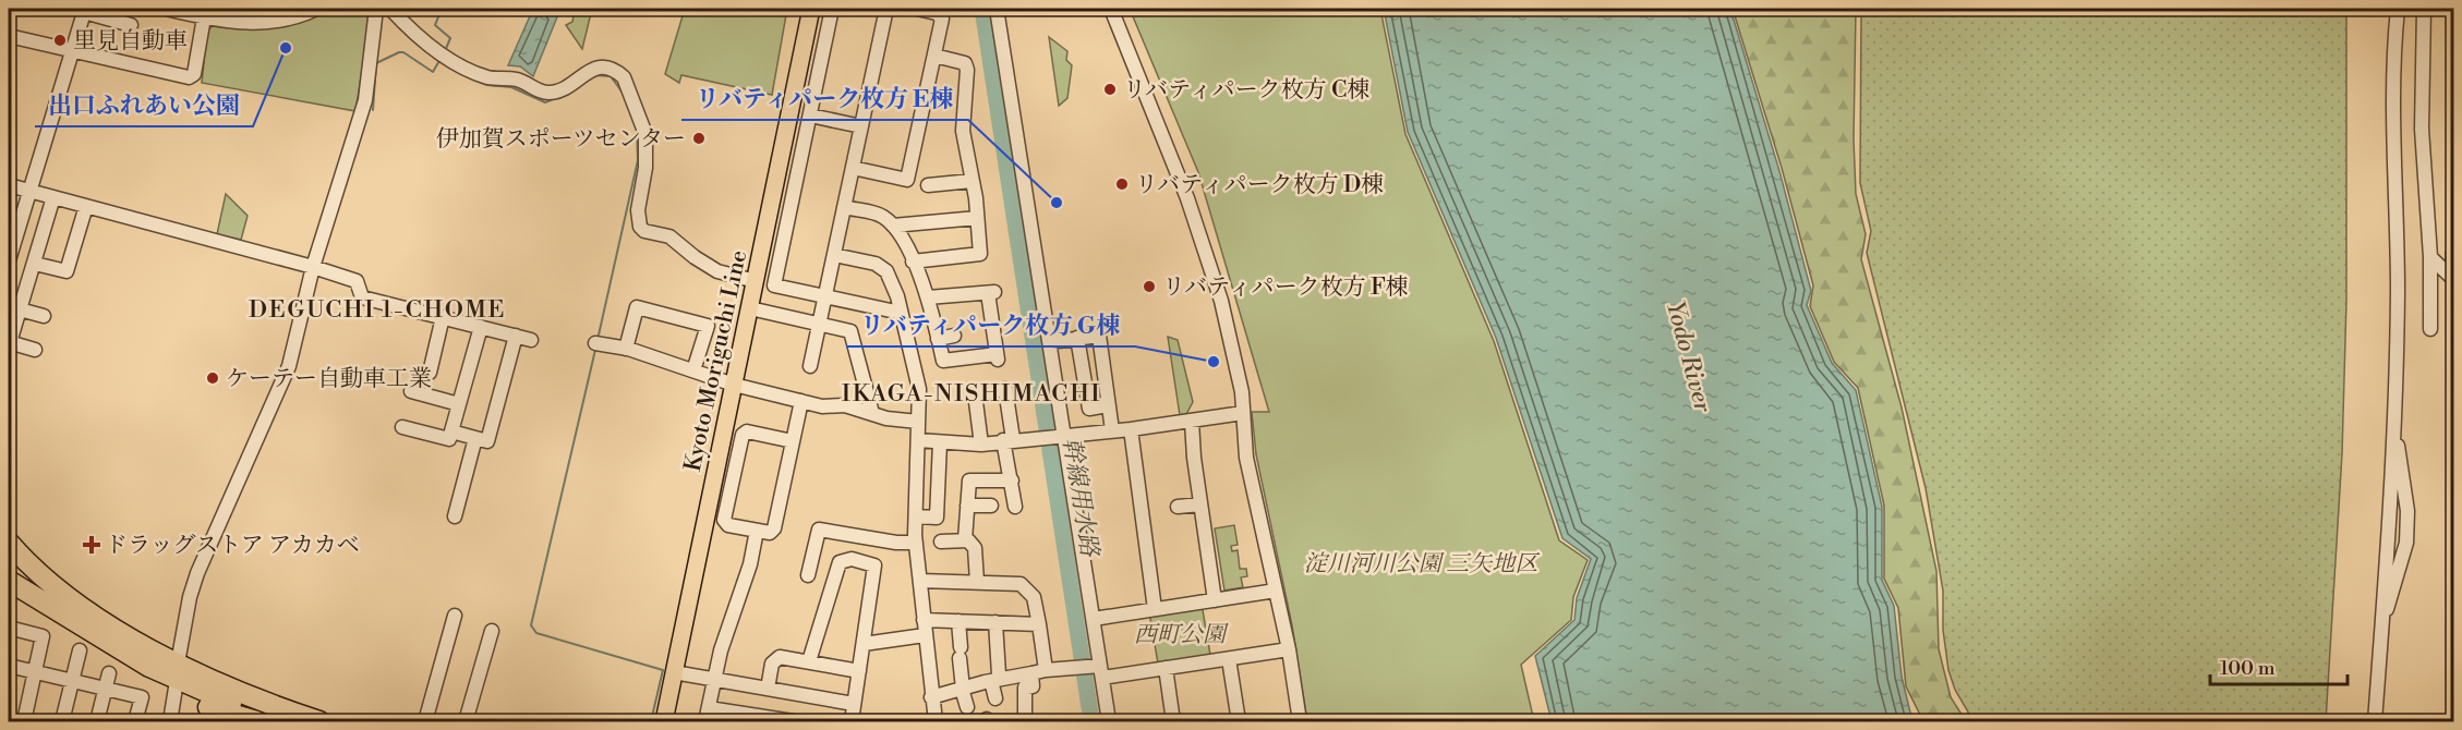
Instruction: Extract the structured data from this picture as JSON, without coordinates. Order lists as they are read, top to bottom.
{
  "streets": {
    "main road": ["Kyoto Moriguchi Line"]
  },
  "districts": ["DEGUCHI 1-CHOME", "IKAGA-NISHIMACHI"],
  "water": ["Yodo River", "幹線用水路"],
  "parks": ["淀川河川公園 三矢地区", "西町公園"],
  "places": {
    "other": [
      "里見自動車",
      "出口ふれあい公園",
      "リバティパーク枚方 C棟",
      "伊加賀スポーツセンター",
      "リバティパーク枚方 D棟",
      "リバティパーク枚方 E棟",
      "リバティパーク枚方 F棟",
      "リバティパーク枚方 G棟",
      "ケーテー自動車工業"
    ],
    "health": ["ドラッグストア アカカベ"]
  },
  "scale_bar": "100 m"
}
